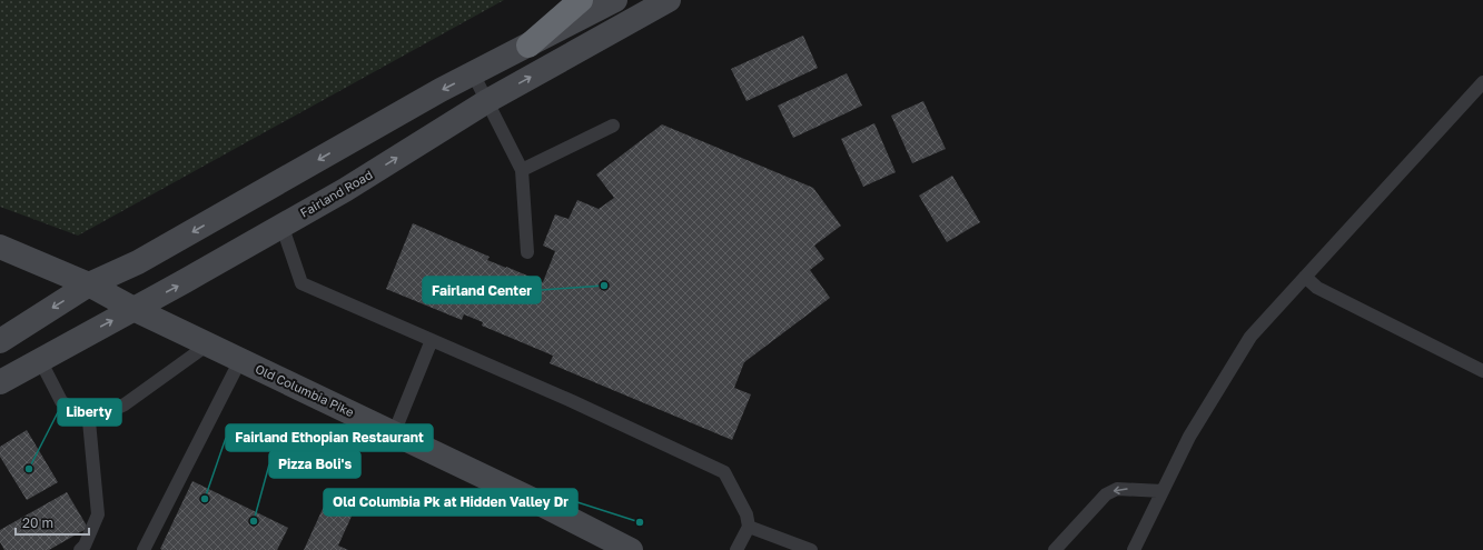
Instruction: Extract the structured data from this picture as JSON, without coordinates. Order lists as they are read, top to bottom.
{
  "streets": {
    "main road": ["Fairland Road", "Old Columbia Pike"]
  },
  "crossings": [
    ["Fairland Road", "Old Columbia Pike"]
  ],
  "places": [
    "Fairland Center",
    "Liberty",
    "Fairland Ethopian Restaurant",
    "Pizza Boli's",
    "Old Columbia Pk at Hidden Valley Dr"
  ],
  "scale_bar": "20 m"
}
